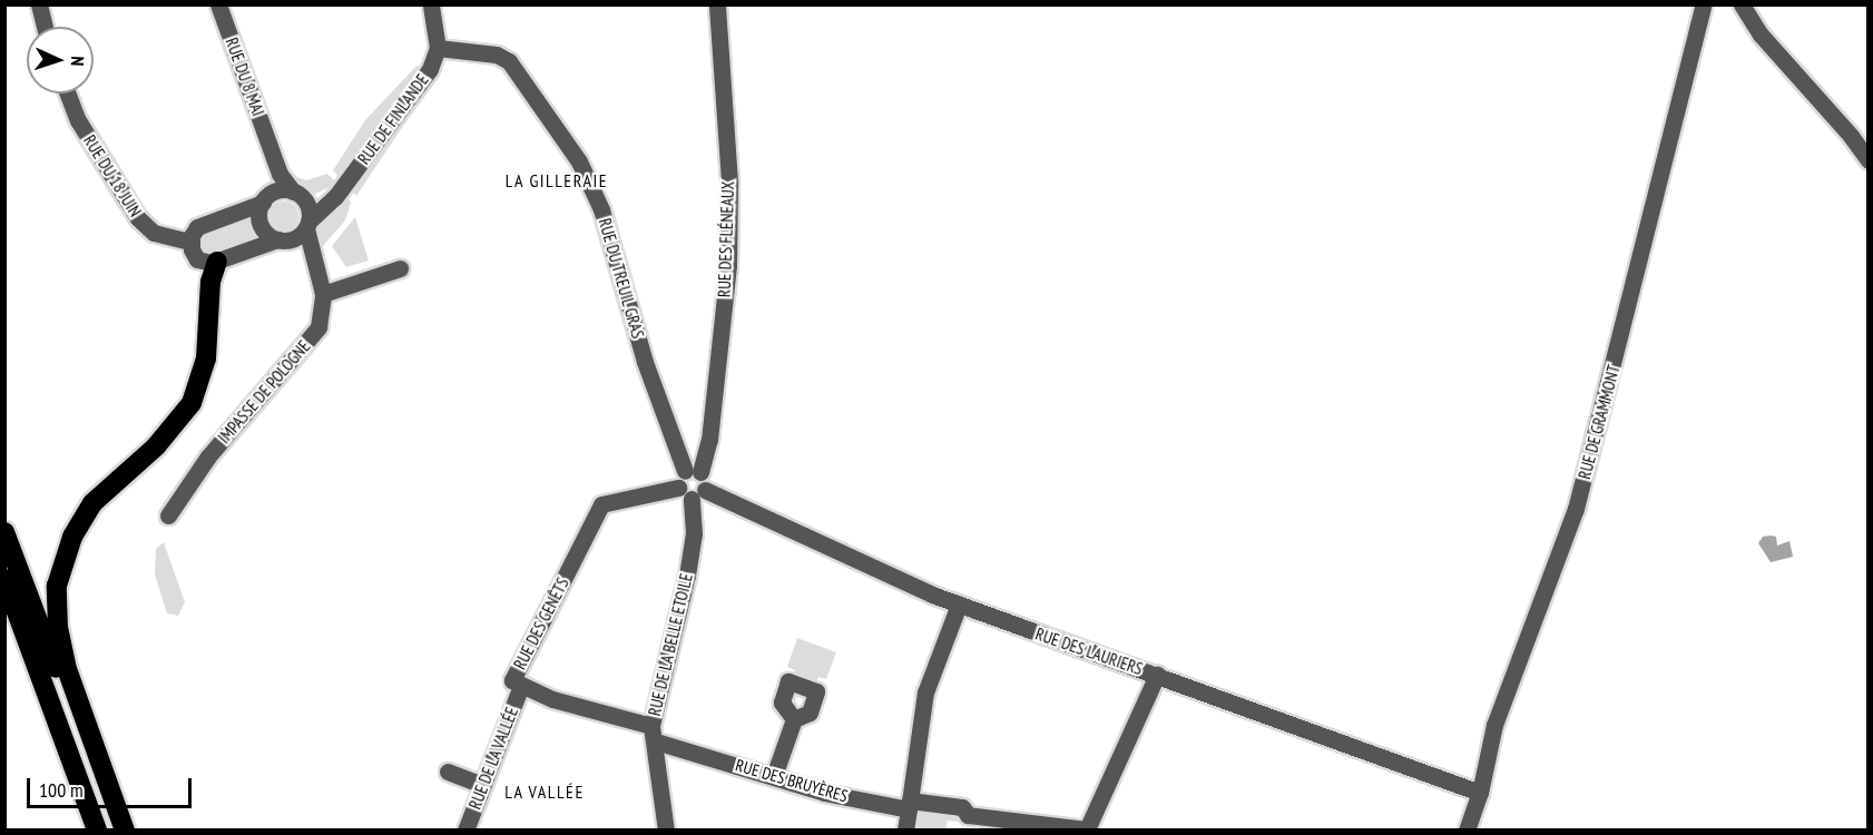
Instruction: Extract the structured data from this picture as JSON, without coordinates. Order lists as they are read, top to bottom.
{
  "streets": {
    "street": [
      "RUE DU 8 MAI",
      "RUE DE FINLANDE",
      "RUE DU 18 JUIN",
      "RUE DES FLÉNEAUX",
      "RUE DU TREUIL GRAS",
      "IMPASSE DE POLOGNE",
      "RUE DE GRAMMONT",
      "RUE DES GENÊTS",
      "RUE DE LA BELLE ETOILE",
      "RUE DES LAURIERS",
      "RUE DE LA VALLÉE",
      "RUE DES BRUYÈRES"
    ]
  },
  "crossings": [
    ["RUE DU 8 MAI", "RUE DE FINLANDE"],
    ["RUE DU 8 MAI", "IMPASSE DE POLOGNE"],
    ["RUE DE FINLANDE", "RUE DU TREUIL GRAS"],
    ["RUE DE FINLANDE", "IMPASSE DE POLOGNE"],
    ["RUE DES FLÉNEAUX", "RUE DU TREUIL GRAS"],
    ["RUE DES FLÉNEAUX", "RUE DES GENÊTS"],
    ["RUE DU TREUIL GRAS", "RUE DES GENÊTS"],
    ["RUE DU TREUIL GRAS", "RUE DE LA BELLE ETOILE"],
    ["RUE DU TREUIL GRAS", "RUE DES LAURIERS"],
    ["RUE DE GRAMMONT", "RUE DES LAURIERS"],
    ["RUE DES GENÊTS", "RUE DE LA BELLE ETOILE"],
    ["RUE DES GENÊTS", "RUE DE LA VALLÉE"],
    ["RUE DES GENÊTS", "RUE DES BRUYÈRES"],
    ["RUE DE LA BELLE ETOILE", "RUE DES LAURIERS"],
    ["RUE DE LA BELLE ETOILE", "RUE DES BRUYÈRES"],
    ["RUE DES LAURIERS", "RUE DES BRUYÈRES"]
  ],
  "districts": ["LA GILLERAIE", "LA VALLÉE"],
  "scale_bar": "100 m",
  "north": "right"
}
